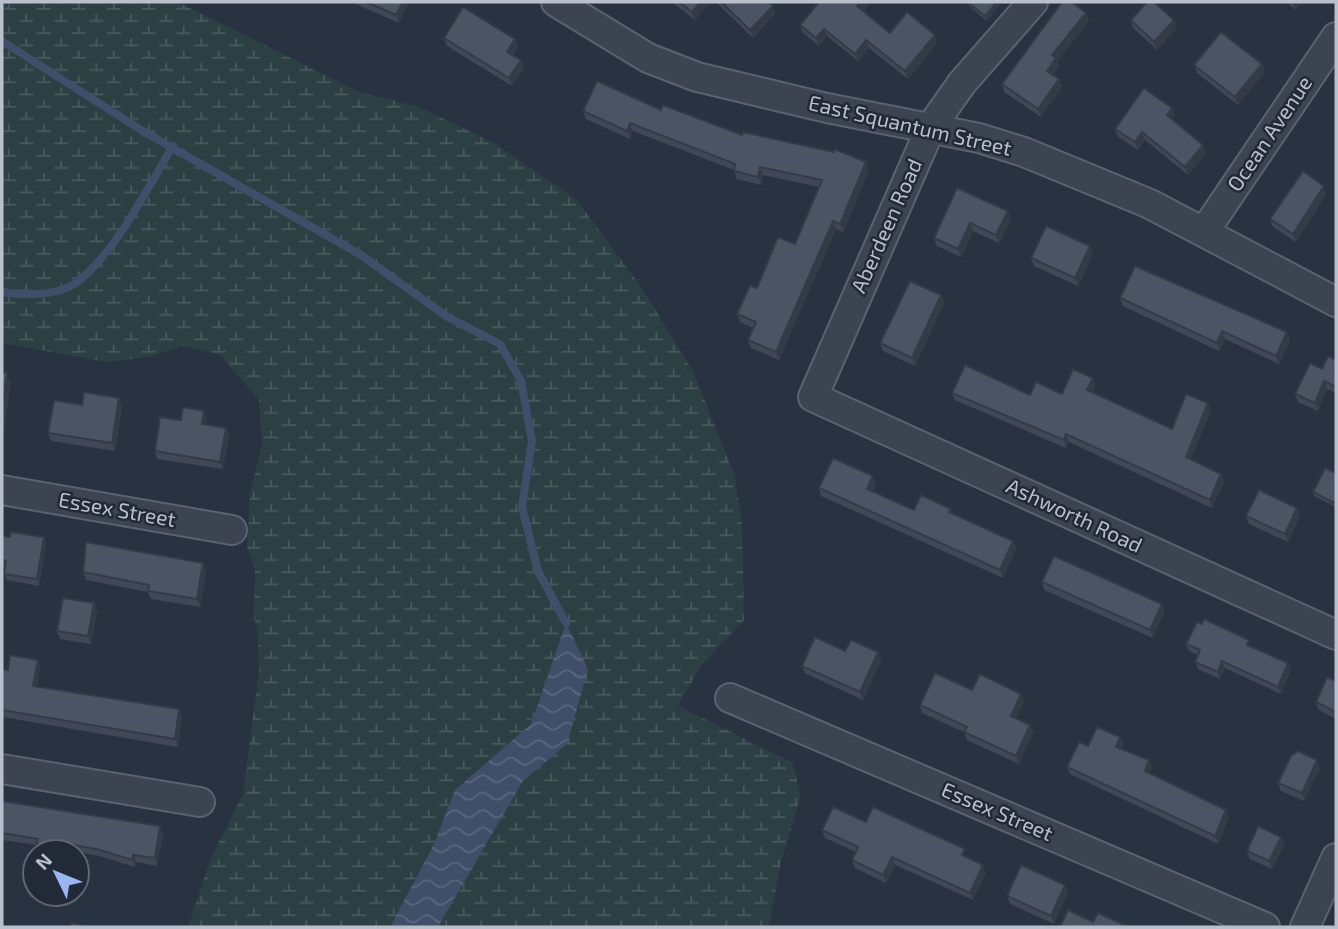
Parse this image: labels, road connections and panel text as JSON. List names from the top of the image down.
{
  "streets": {
    "street": [
      "East Squantum Street",
      "Ocean Avenue",
      "Aberdeen Road",
      "Essex Street",
      "Ashworth Road"
    ]
  },
  "crossings": [
    ["East Squantum Street", "Ocean Avenue"],
    ["East Squantum Street", "Aberdeen Road"],
    ["Aberdeen Road", "Ashworth Road"]
  ],
  "north": "top left"
}
